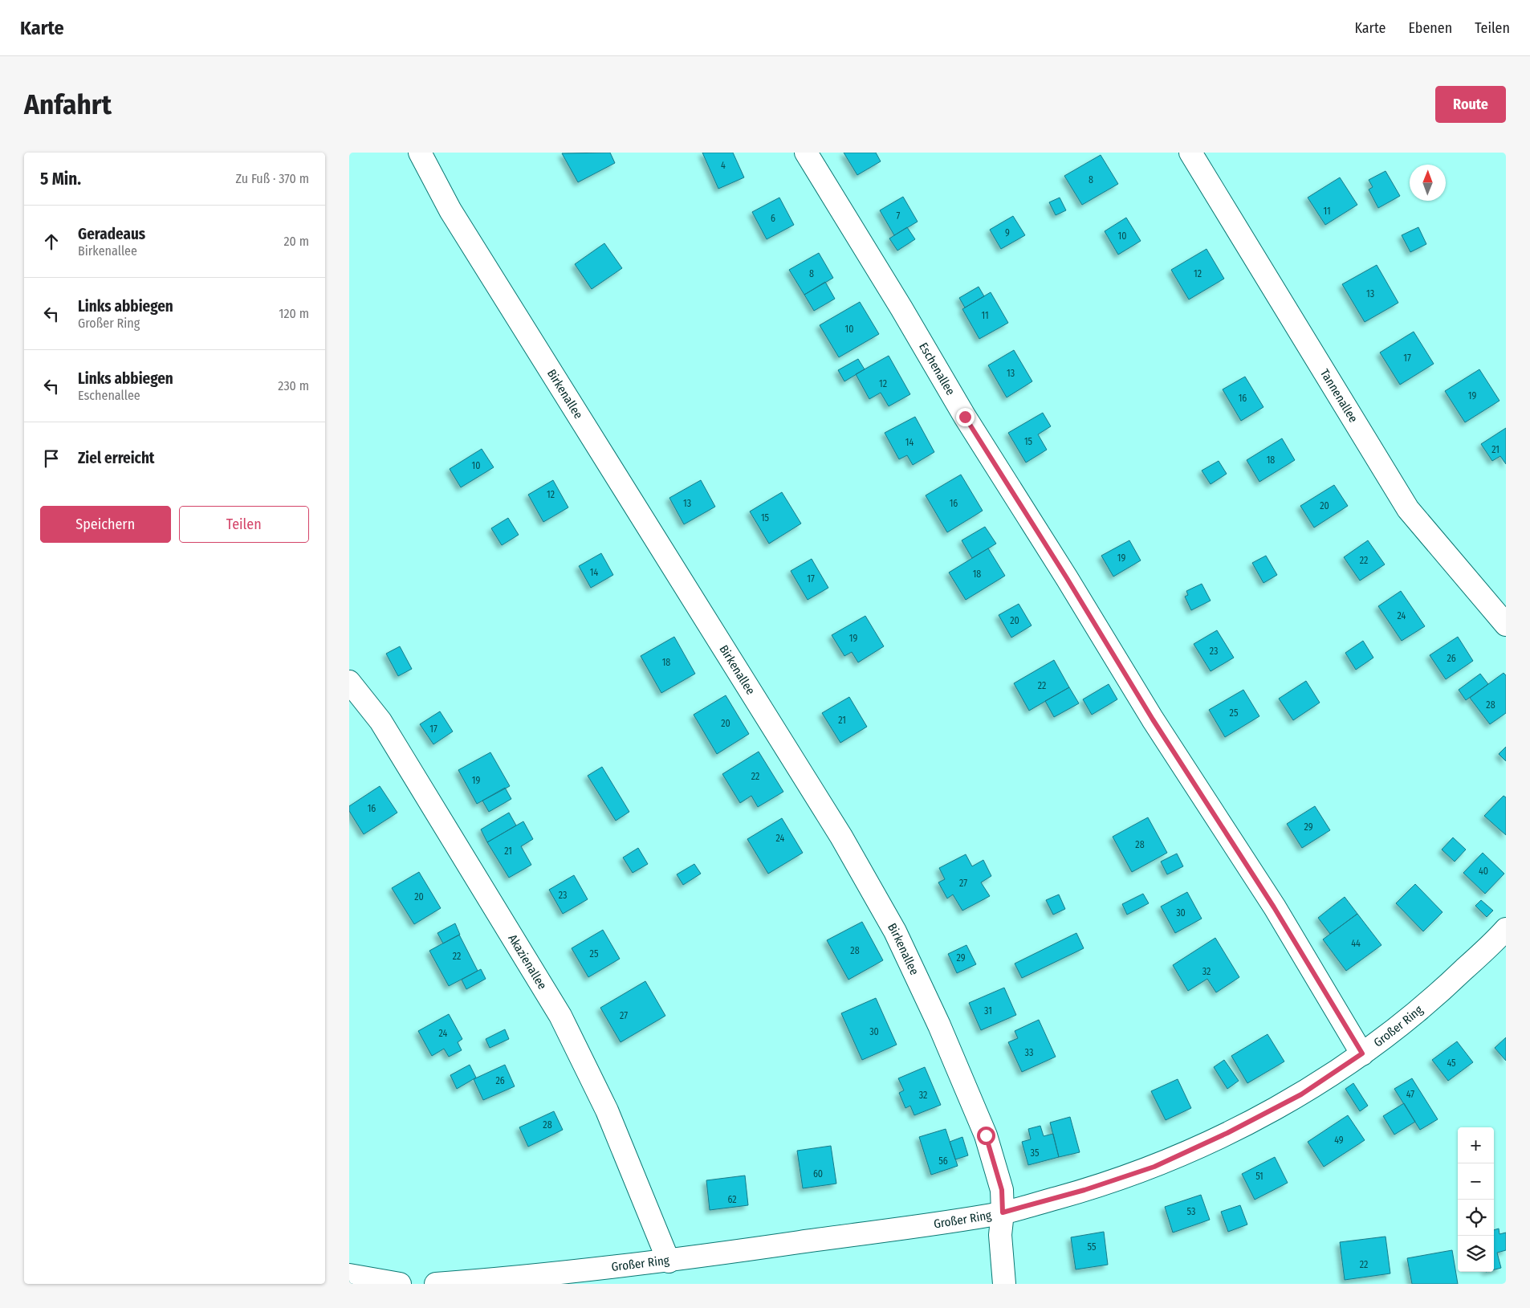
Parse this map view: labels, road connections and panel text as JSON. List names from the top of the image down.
{
  "streets": {
    "street": [
      "Eschenallee",
      "Birkenallee",
      "Tannenallee",
      "Akazienallee",
      "Großer Ring"
    ]
  },
  "crossings": [
    ["Eschenallee", "Großer Ring"],
    ["Birkenallee", "Großer Ring"],
    ["Akazienallee", "Großer Ring"]
  ],
  "house_numbers": [
    "4",
    "8",
    "11",
    "7",
    "6",
    "9",
    "10",
    "8",
    "12",
    "13",
    "11",
    "10",
    "17",
    "13",
    "12",
    "19",
    "16",
    "15",
    "14",
    "21",
    "18",
    "10",
    "12",
    "13",
    "16",
    "20",
    "15",
    "19",
    "22",
    "14",
    "18",
    "17",
    "24",
    "20",
    "19",
    "23",
    "26",
    "18",
    "22",
    "28",
    "25",
    "21",
    "20",
    "17",
    "22",
    "19",
    "16",
    "29",
    "24",
    "28",
    "21",
    "40",
    "27",
    "23",
    "20",
    "30",
    "44",
    "28",
    "25",
    "22",
    "29",
    "32",
    "31",
    "27",
    "30",
    "24",
    "33",
    "45",
    "26",
    "47",
    "32",
    "28",
    "49",
    "35",
    "56",
    "60",
    "51",
    "62",
    "53",
    "55",
    "22"
  ],
  "north": "top",
  "page": {
    "header": "Karte",
    "nav": ["Karte", "Ebenen", "Teilen"],
    "buttons": [
      "Route",
      ["Speichern", "Teilen"]
    ],
    "title": "Anfahrt",
    "heading": ["5 Min.", "Zu Fuß · 370 m"],
    "list": [
      ["Geradeaus", "Birkenallee", "20 m"],
      ["Links abbiegen", "Großer Ring", "120 m"],
      ["Links abbiegen", "Eschenallee", "230 m"],
      "Ziel erreicht"
    ],
    "map_buttons": ["+", "−"]
  }
}
